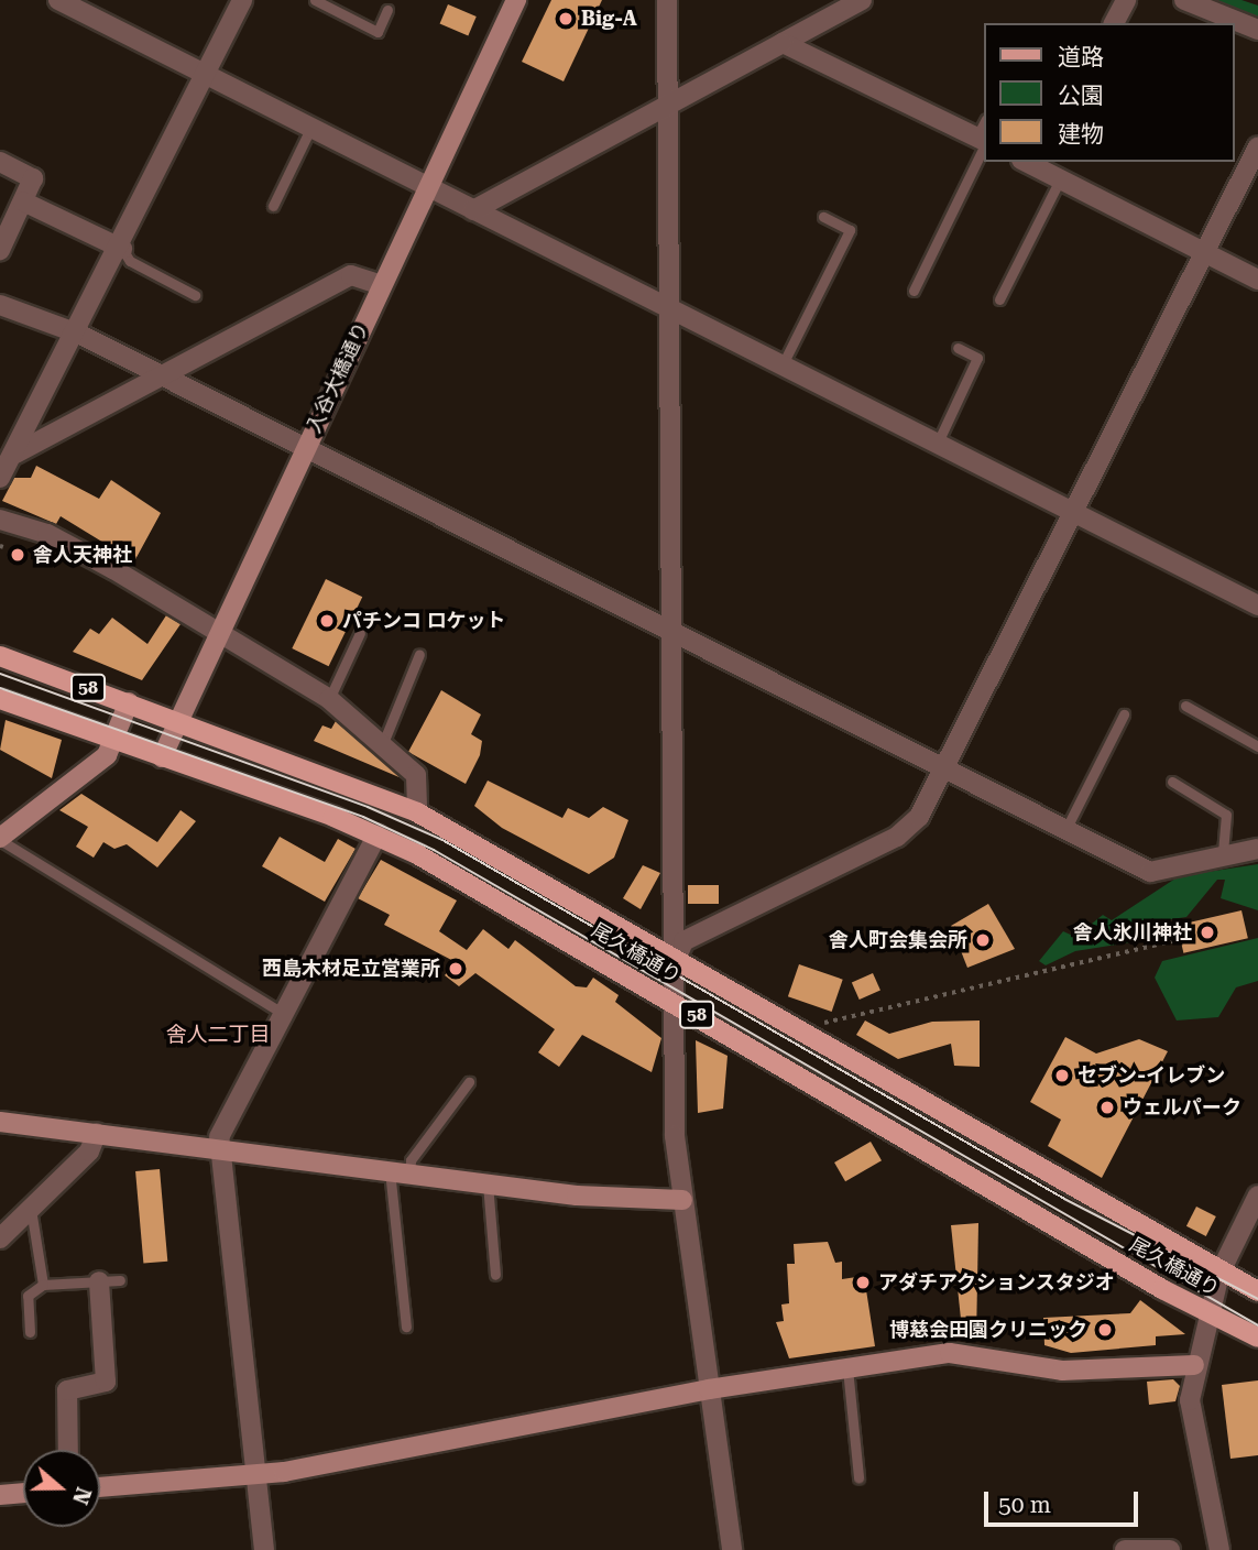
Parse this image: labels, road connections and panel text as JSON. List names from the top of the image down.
{
  "streets": {
    "main road": ["58", "尾久橋通り"],
    "street": ["入谷大橋通り"]
  },
  "crossings": [
    ["入谷大橋通り", "尾久橋通り"]
  ],
  "districts": ["舎人二丁目"],
  "places": [
    "Big-A",
    "舎人天神社",
    "パチンコ ロケット",
    "舎人氷川神社",
    "舎人町会集会所",
    "西島木材足立営業所",
    "セブン-イレブン",
    "ウェルパーク",
    "アダチアクションスタジオ",
    "博慈会田園クリニック"
  ],
  "legend": ["道路", "公園", "建物"],
  "scale_bar": "50 m",
  "north": "right"
}
